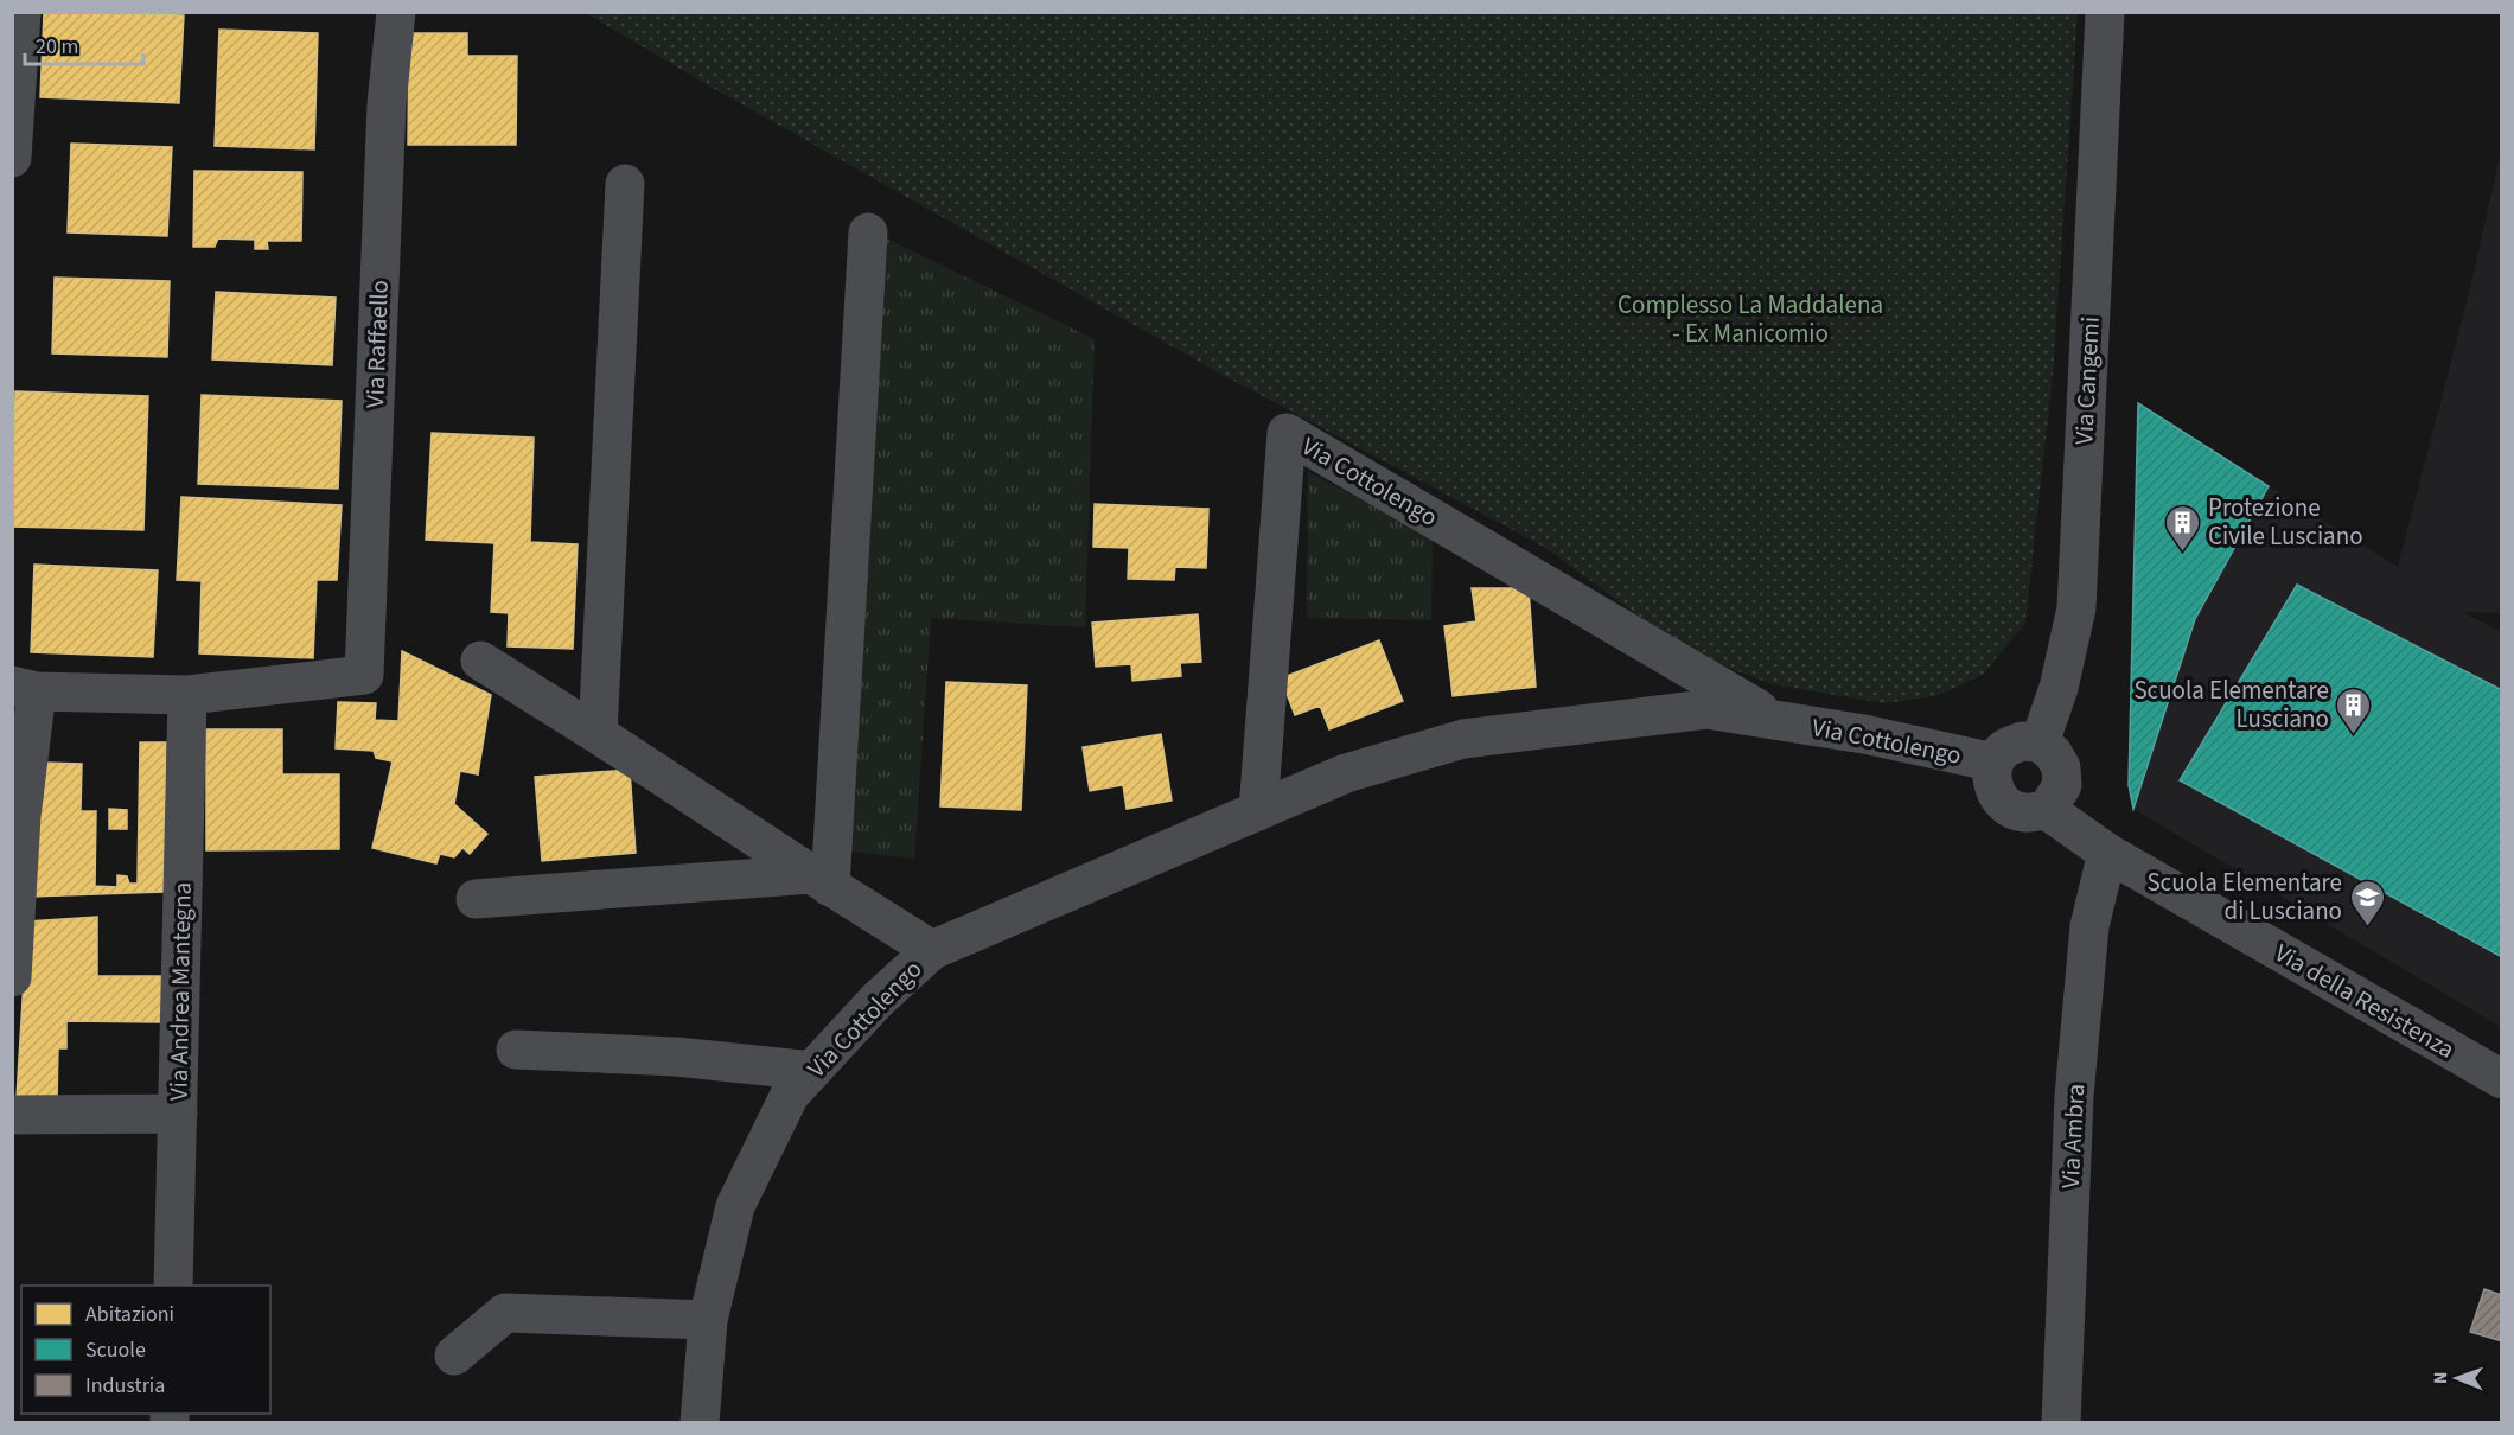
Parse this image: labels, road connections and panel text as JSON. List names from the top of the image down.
{
  "streets": {
    "street": [
      "Via Raffaello",
      "Via Cangemi",
      "Via Cottolengo",
      "Via Andrea Mantegna",
      "Via della Resistenza",
      "Via Ambra"
    ]
  },
  "crossings": [
    ["Via Raffaello", "Via Andrea Mantegna"],
    ["Via Cangemi", "Via Cottolengo"],
    ["Via Cangemi", "Via della Resistenza"],
    ["Via Cottolengo", "Via della Resistenza"],
    ["Via della Resistenza", "Via Ambra"]
  ],
  "parks": ["Complesso La Maddalena - Ex Manicomio"],
  "places": {
    "building": ["Protezione Civile Lusciano", "Scuola Elementare Lusciano"],
    "school or university": ["Scuola Elementare di Lusciano"]
  },
  "legend": ["Abitazioni", "Scuole", "Industria"],
  "scale_bar": "20 m",
  "north": "left"
}
